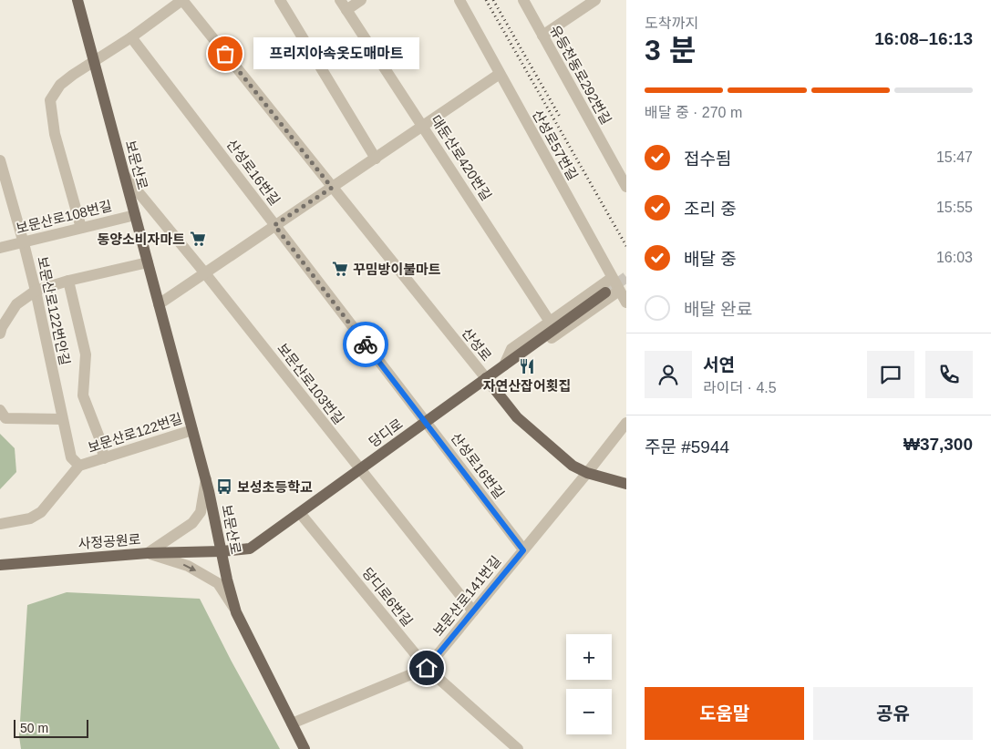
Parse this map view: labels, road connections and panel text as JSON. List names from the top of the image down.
{
  "streets": {
    "main road": [
      "보문산로",
      "산성로",
      "당디로",
      "사정공원로"
    ],
    "street": [
      "유등천동로292번길",
      "산성로57번길",
      "대둔산로420번길",
      "산성로16번길",
      "보문산로108번길",
      "보문산로122번안길",
      "보문산로103번길",
      "보문산로122번길",
      "보문산로141번길",
      "당디로6번길"
    ]
  },
  "crossings": [
    ["보문산로", "보문산로108번길"],
    ["보문산로", "보문산로103번길"],
    ["보문산로", "보문산로122번길"],
    ["보문산로", "당디로"],
    ["보문산로", "사정공원로"],
    ["보문산로", "보문산로141번길"],
    ["산성로16번길", "당디로"],
    ["산성로16번길", "보문산로141번길"],
    ["보문산로108번길", "보문산로122번안길"],
    ["보문산로122번안길", "보문산로122번길"],
    ["산성로", "당디로"],
    ["산성로", "보문산로141번길"],
    ["보문산로103번길", "당디로"],
    ["보문산로103번길", "보문산로141번길"],
    ["당디로", "사정공원로"],
    ["당디로", "당디로6번길"],
    ["보문산로141번길", "당디로6번길"]
  ],
  "places": {
    "other": ["프리지아속옷도매마트"],
    "supermarket": ["동양소비자마트", "꾸밈방이불마트"],
    "restaurant": ["자연산잡어횟집"],
    "bus stop": ["보성초등학교"]
  },
  "scale_bar": "50 m",
  "page": {
    "heading": ["3 분", "도착까지", "16:08–16:13"],
    "panel": [
      "서연",
      "라이더 · 4.5",
      "주문 #5944",
      "₩37,300"
    ],
    "bubble": "프리지아속옷도매마트",
    "bar": "배달 중 · 270 m",
    "list": [
      ["접수됨", "15:47"],
      ["조리 중", "15:55"],
      ["배달 중", "16:03"],
      "배달 완료"
    ],
    "map_buttons": ["+", "−"],
    "buttons": ["도움말", "공유"],
    "scale": "50 m"
  }
}
